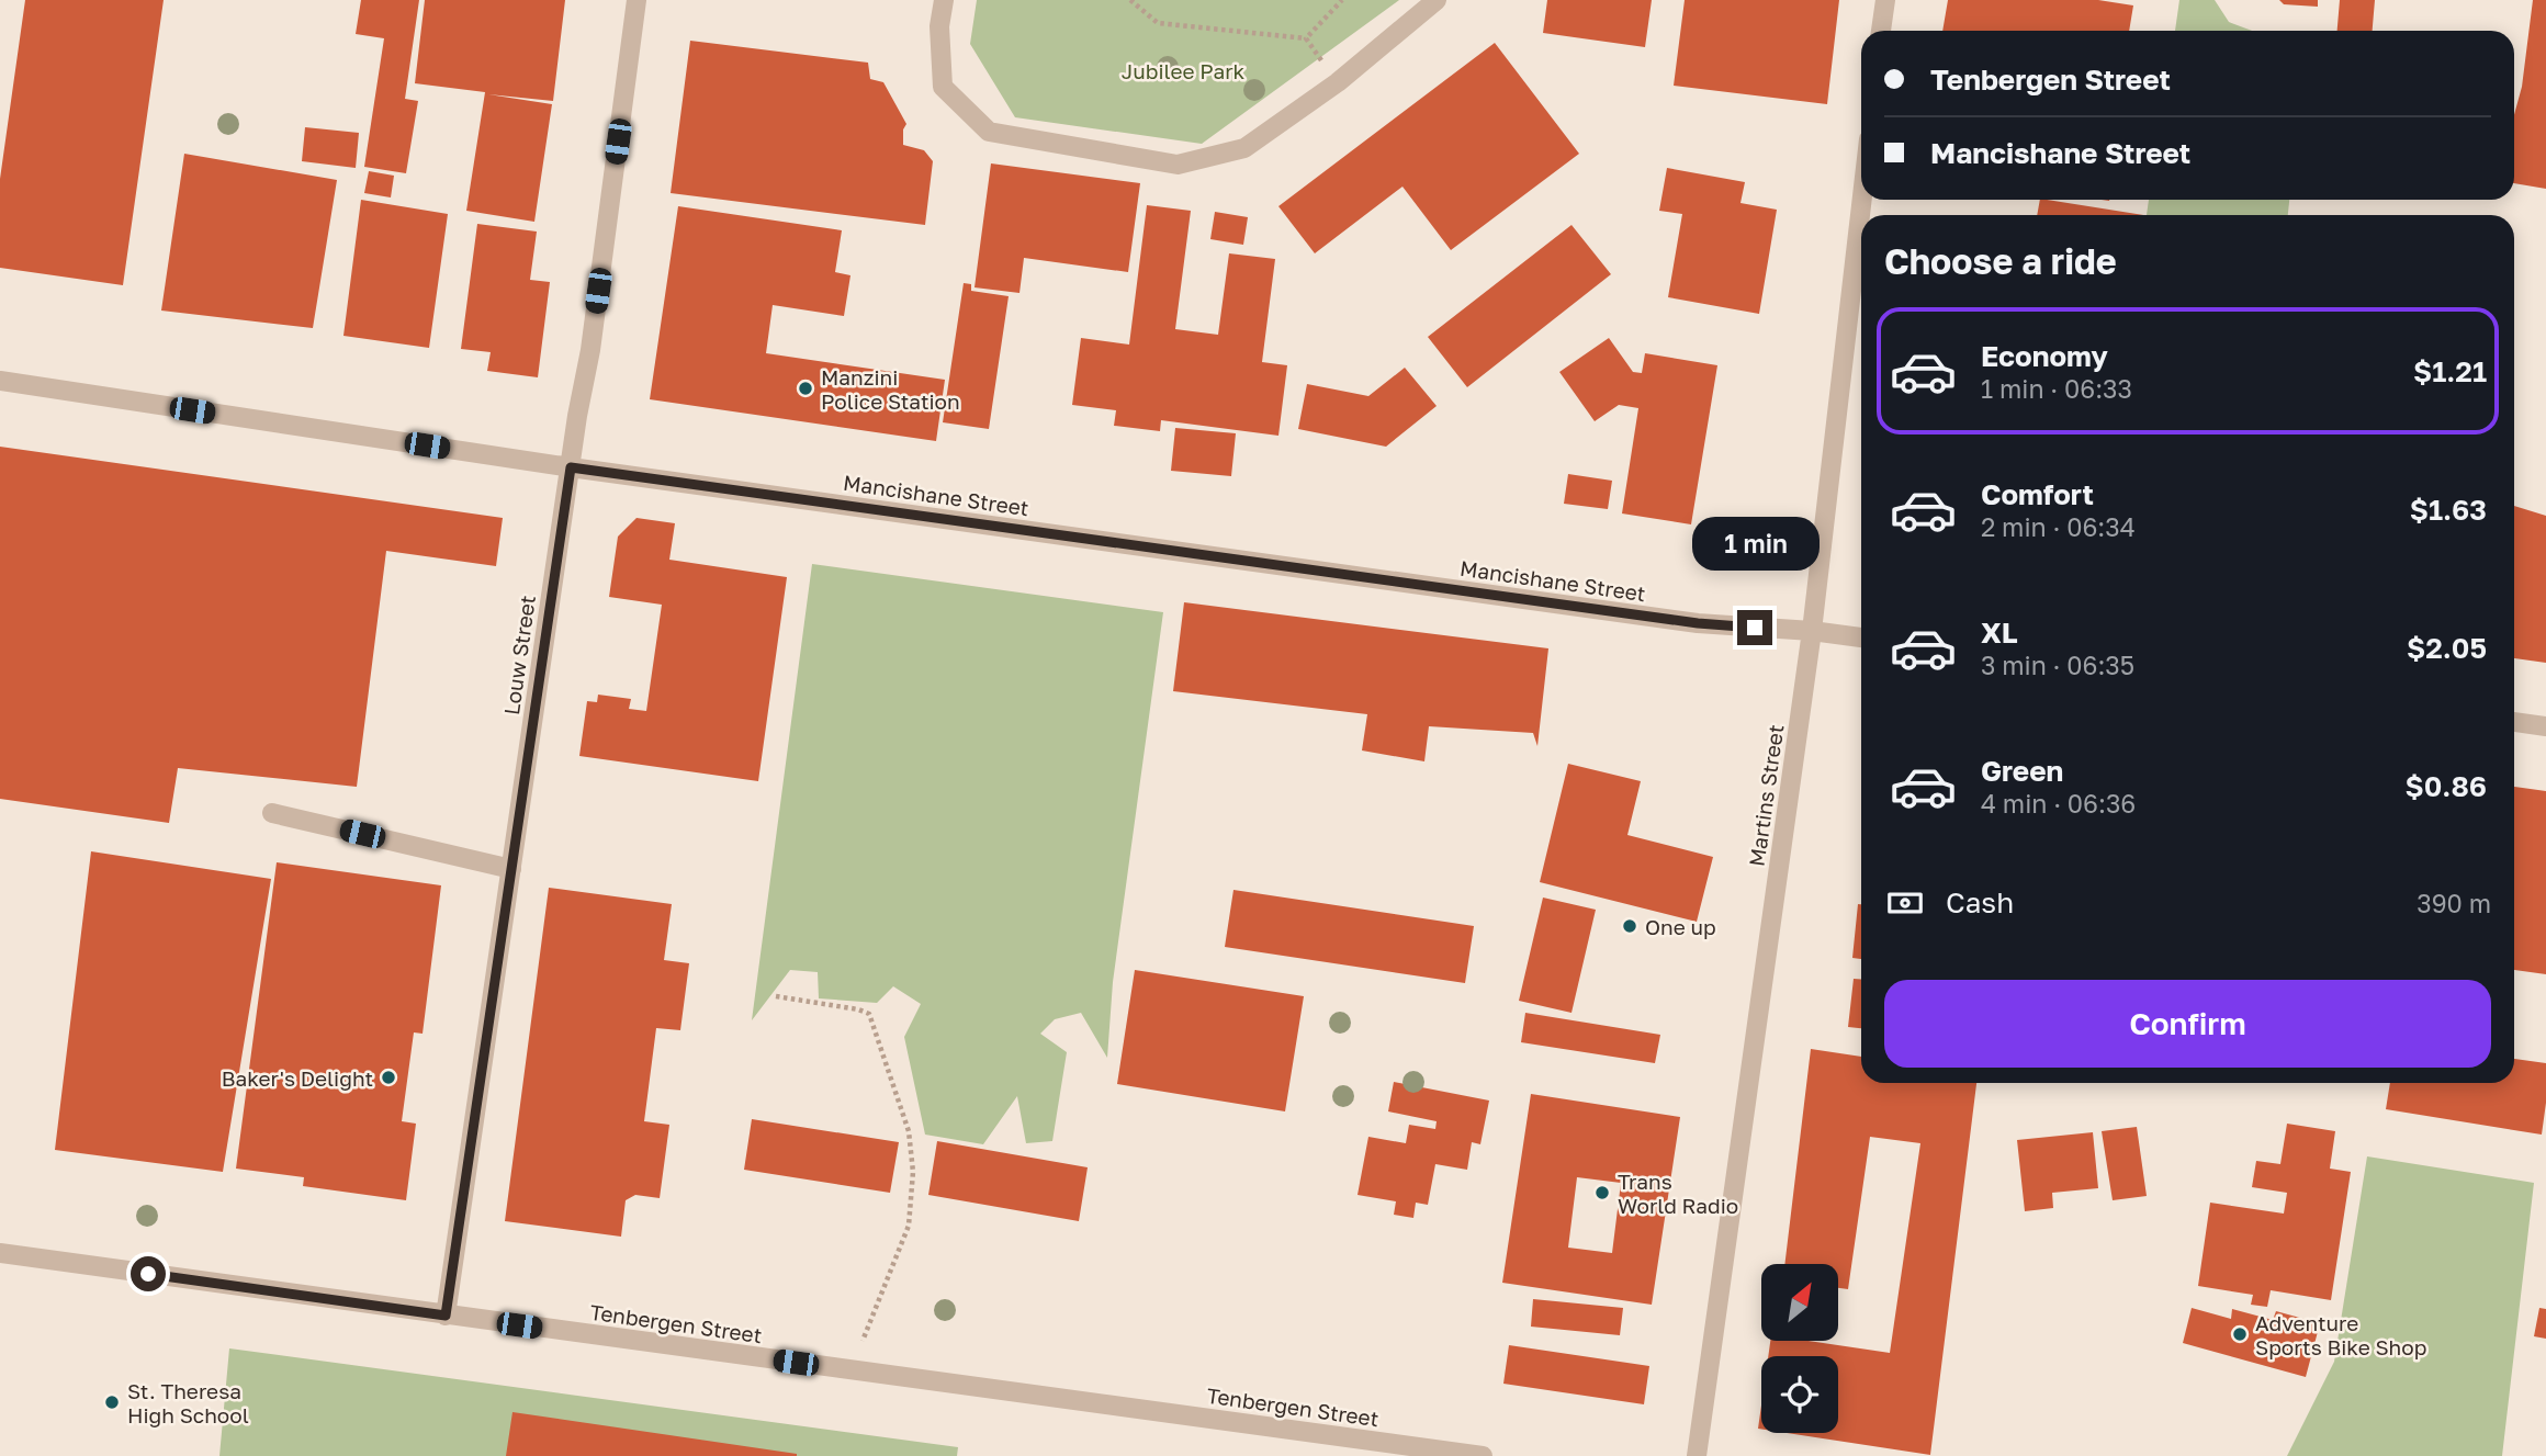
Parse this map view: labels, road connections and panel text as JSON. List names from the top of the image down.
{
  "streets": {
    "street": [
      "Mancishane Street",
      "Louw Street",
      "Martins Street",
      "Tenbergen Street"
    ]
  },
  "crossings": [
    ["Mancishane Street", "Louw Street"],
    ["Mancishane Street", "Martins Street"],
    ["Louw Street", "Tenbergen Street"]
  ],
  "parks": ["Jubilee Park"],
  "places": [
    "Manzini Police Station",
    "One up",
    "Baker's Delight",
    "Trans World Radio",
    "Adventure Sports Bike Shop",
    "St. Theresa High School"
  ],
  "north": "top right",
  "page": {
    "banner": ["Tenbergen Street", "Mancishane Street"],
    "heading": "Choose a ride",
    "list": [
      {
        "name": "Economy",
        "note": "1 min · 06:33",
        "value": "$1.21"
      },
      {
        "name": "Comfort",
        "note": "2 min · 06:34",
        "value": "$1.63"
      },
      {
        "name": "XL",
        "note": "3 min · 06:35",
        "value": "$2.05"
      },
      {
        "name": "Green",
        "note": "4 min · 06:36",
        "value": "$0.86"
      }
    ],
    "bubble": "1 min",
    "pay": ["Cash", "390 m"],
    "buttons": "Confirm"
  }
}
